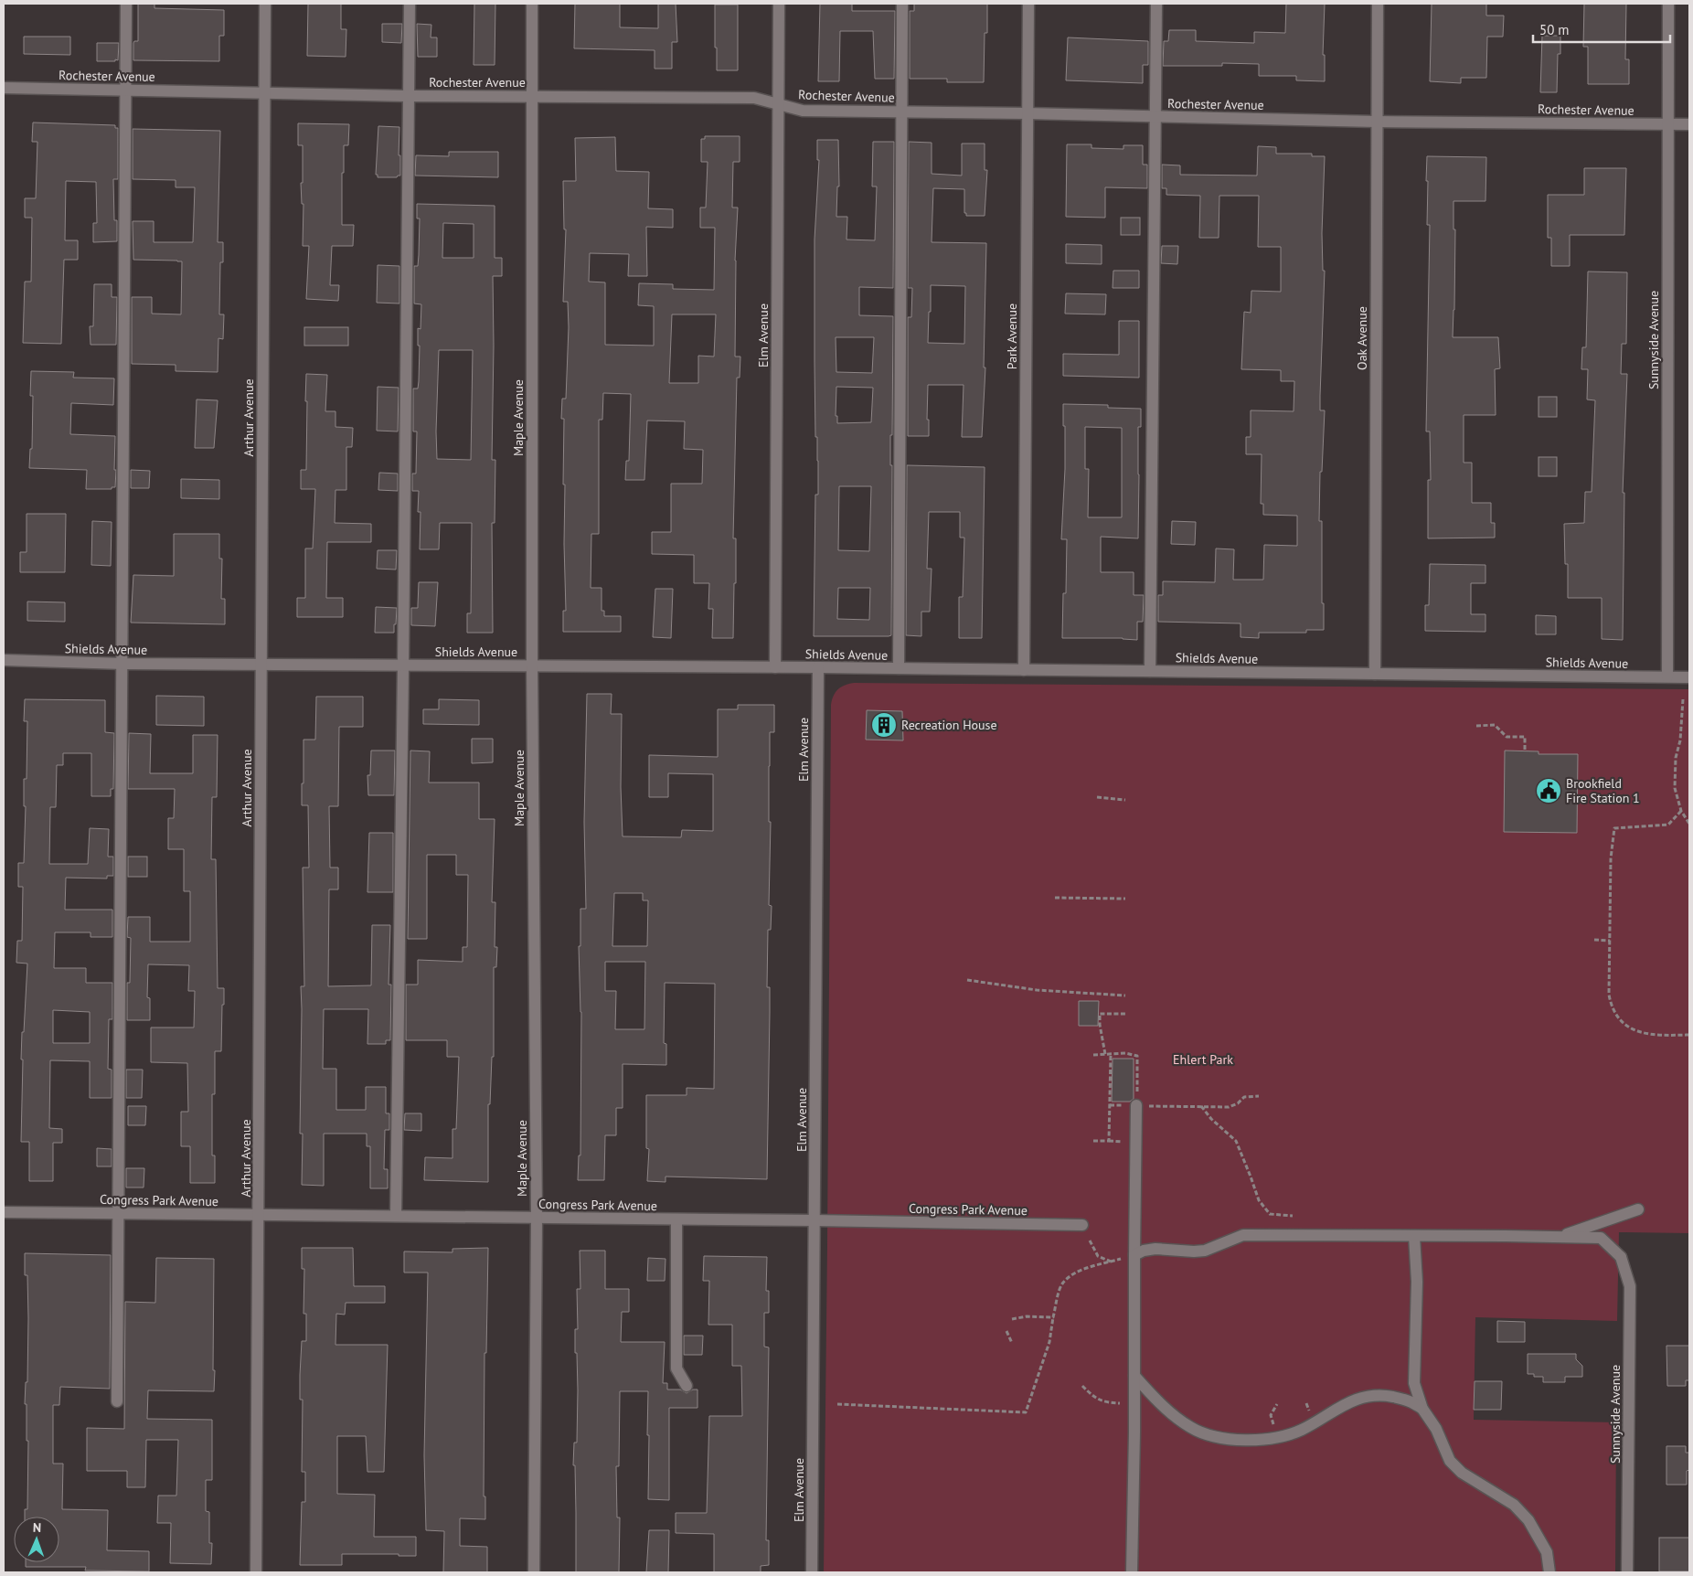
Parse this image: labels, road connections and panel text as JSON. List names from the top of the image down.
{
  "streets": {
    "street": [
      "Rochester Avenue",
      "Elm Avenue",
      "Park Avenue",
      "Oak Avenue",
      "Sunnyside Avenue",
      "Arthur Avenue",
      "Maple Avenue",
      "Shields Avenue",
      "Congress Park Avenue"
    ]
  },
  "crossings": [
    ["Rochester Avenue", "Elm Avenue"],
    ["Rochester Avenue", "Park Avenue"],
    ["Rochester Avenue", "Oak Avenue"],
    ["Rochester Avenue", "Sunnyside Avenue"],
    ["Rochester Avenue", "Arthur Avenue"],
    ["Rochester Avenue", "Maple Avenue"],
    ["Elm Avenue", "Shields Avenue"],
    ["Elm Avenue", "Congress Park Avenue"],
    ["Park Avenue", "Shields Avenue"],
    ["Oak Avenue", "Shields Avenue"],
    ["Sunnyside Avenue", "Shields Avenue"],
    ["Arthur Avenue", "Shields Avenue"],
    ["Arthur Avenue", "Congress Park Avenue"],
    ["Maple Avenue", "Shields Avenue"],
    ["Maple Avenue", "Congress Park Avenue"]
  ],
  "parks": ["Ehlert Park"],
  "places": {
    "building": ["Recreation House"],
    "public building": ["Brookfield Fire Station 1"]
  },
  "scale_bar": "50 m",
  "north": "top"
}
